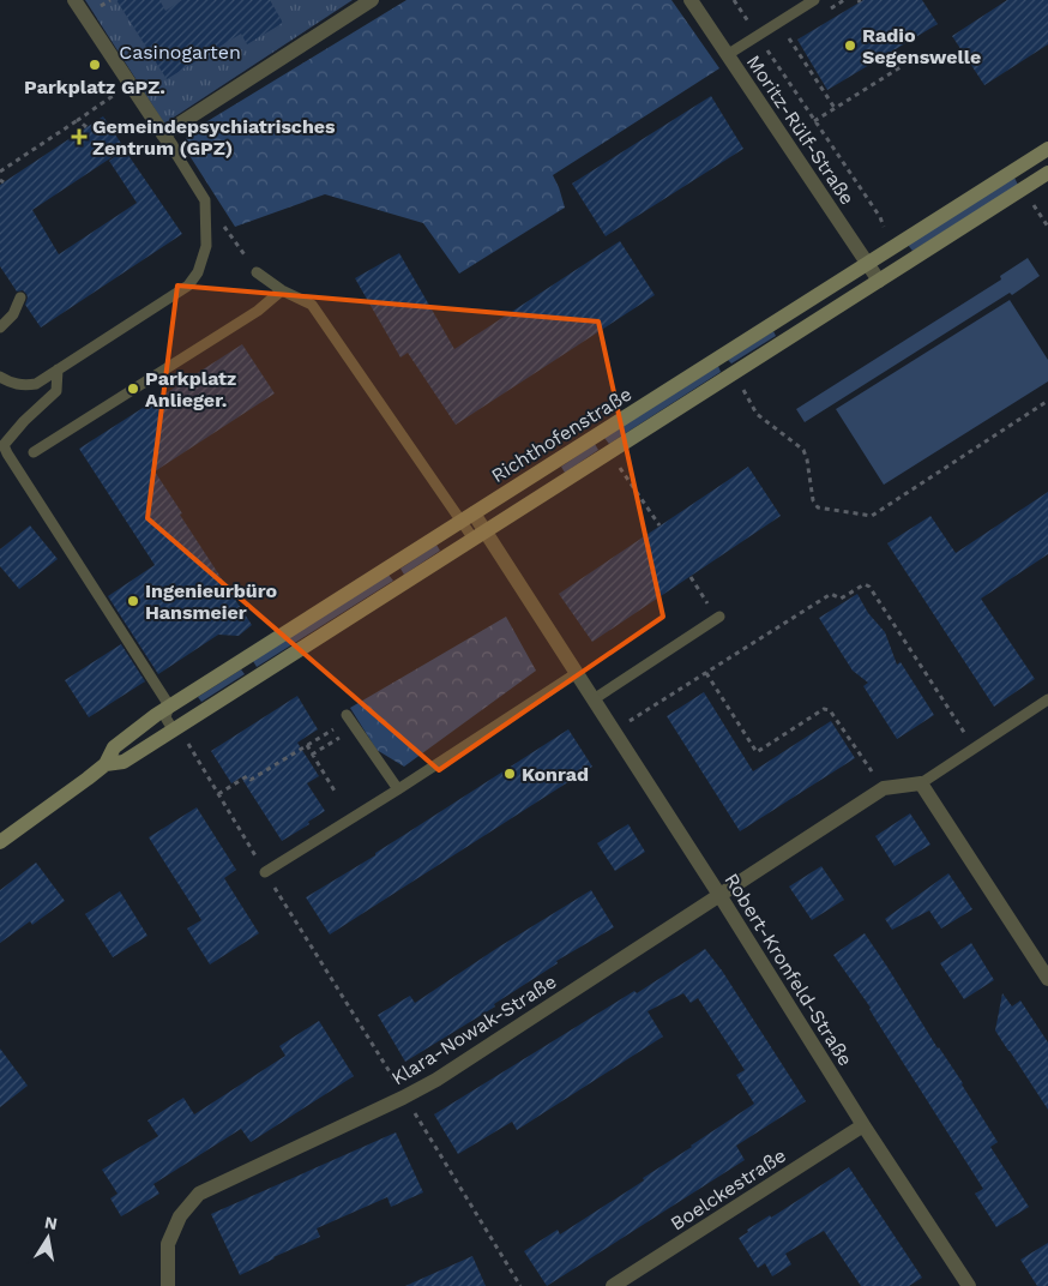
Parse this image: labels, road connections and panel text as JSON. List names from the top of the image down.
{
  "streets": {
    "street": [
      "Moritz-Rülf-Straße",
      "Richthofenstraße",
      "Robert-Kronfeld-Straße",
      "Klara-Nowak-Straße",
      "Boelckestraße"
    ]
  },
  "crossings": [
    ["Moritz-Rülf-Straße", "Richthofenstraße"],
    ["Richthofenstraße", "Robert-Kronfeld-Straße"],
    ["Robert-Kronfeld-Straße", "Klara-Nowak-Straße"],
    ["Robert-Kronfeld-Straße", "Boelckestraße"]
  ],
  "parks": ["Casinogarten"],
  "places": {
    "other": [
      "Radio Segenswelle",
      "Parkplatz GPZ.",
      "Parkplatz Anlieger.",
      "Ingenieurbüro Hansmeier",
      "Konrad"
    ],
    "health": ["Gemeindepsychiatrisches Zentrum (GPZ)"]
  },
  "north": "top"
}
